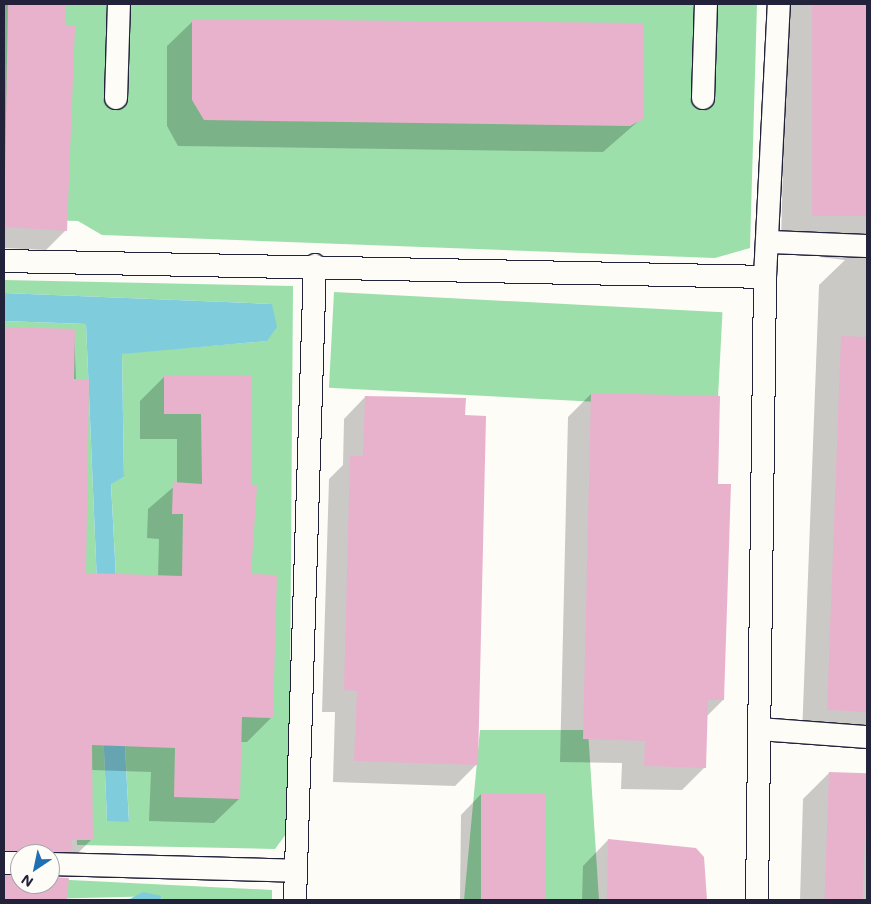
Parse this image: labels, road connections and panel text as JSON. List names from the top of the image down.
{
  "north": "bottom left"
}
